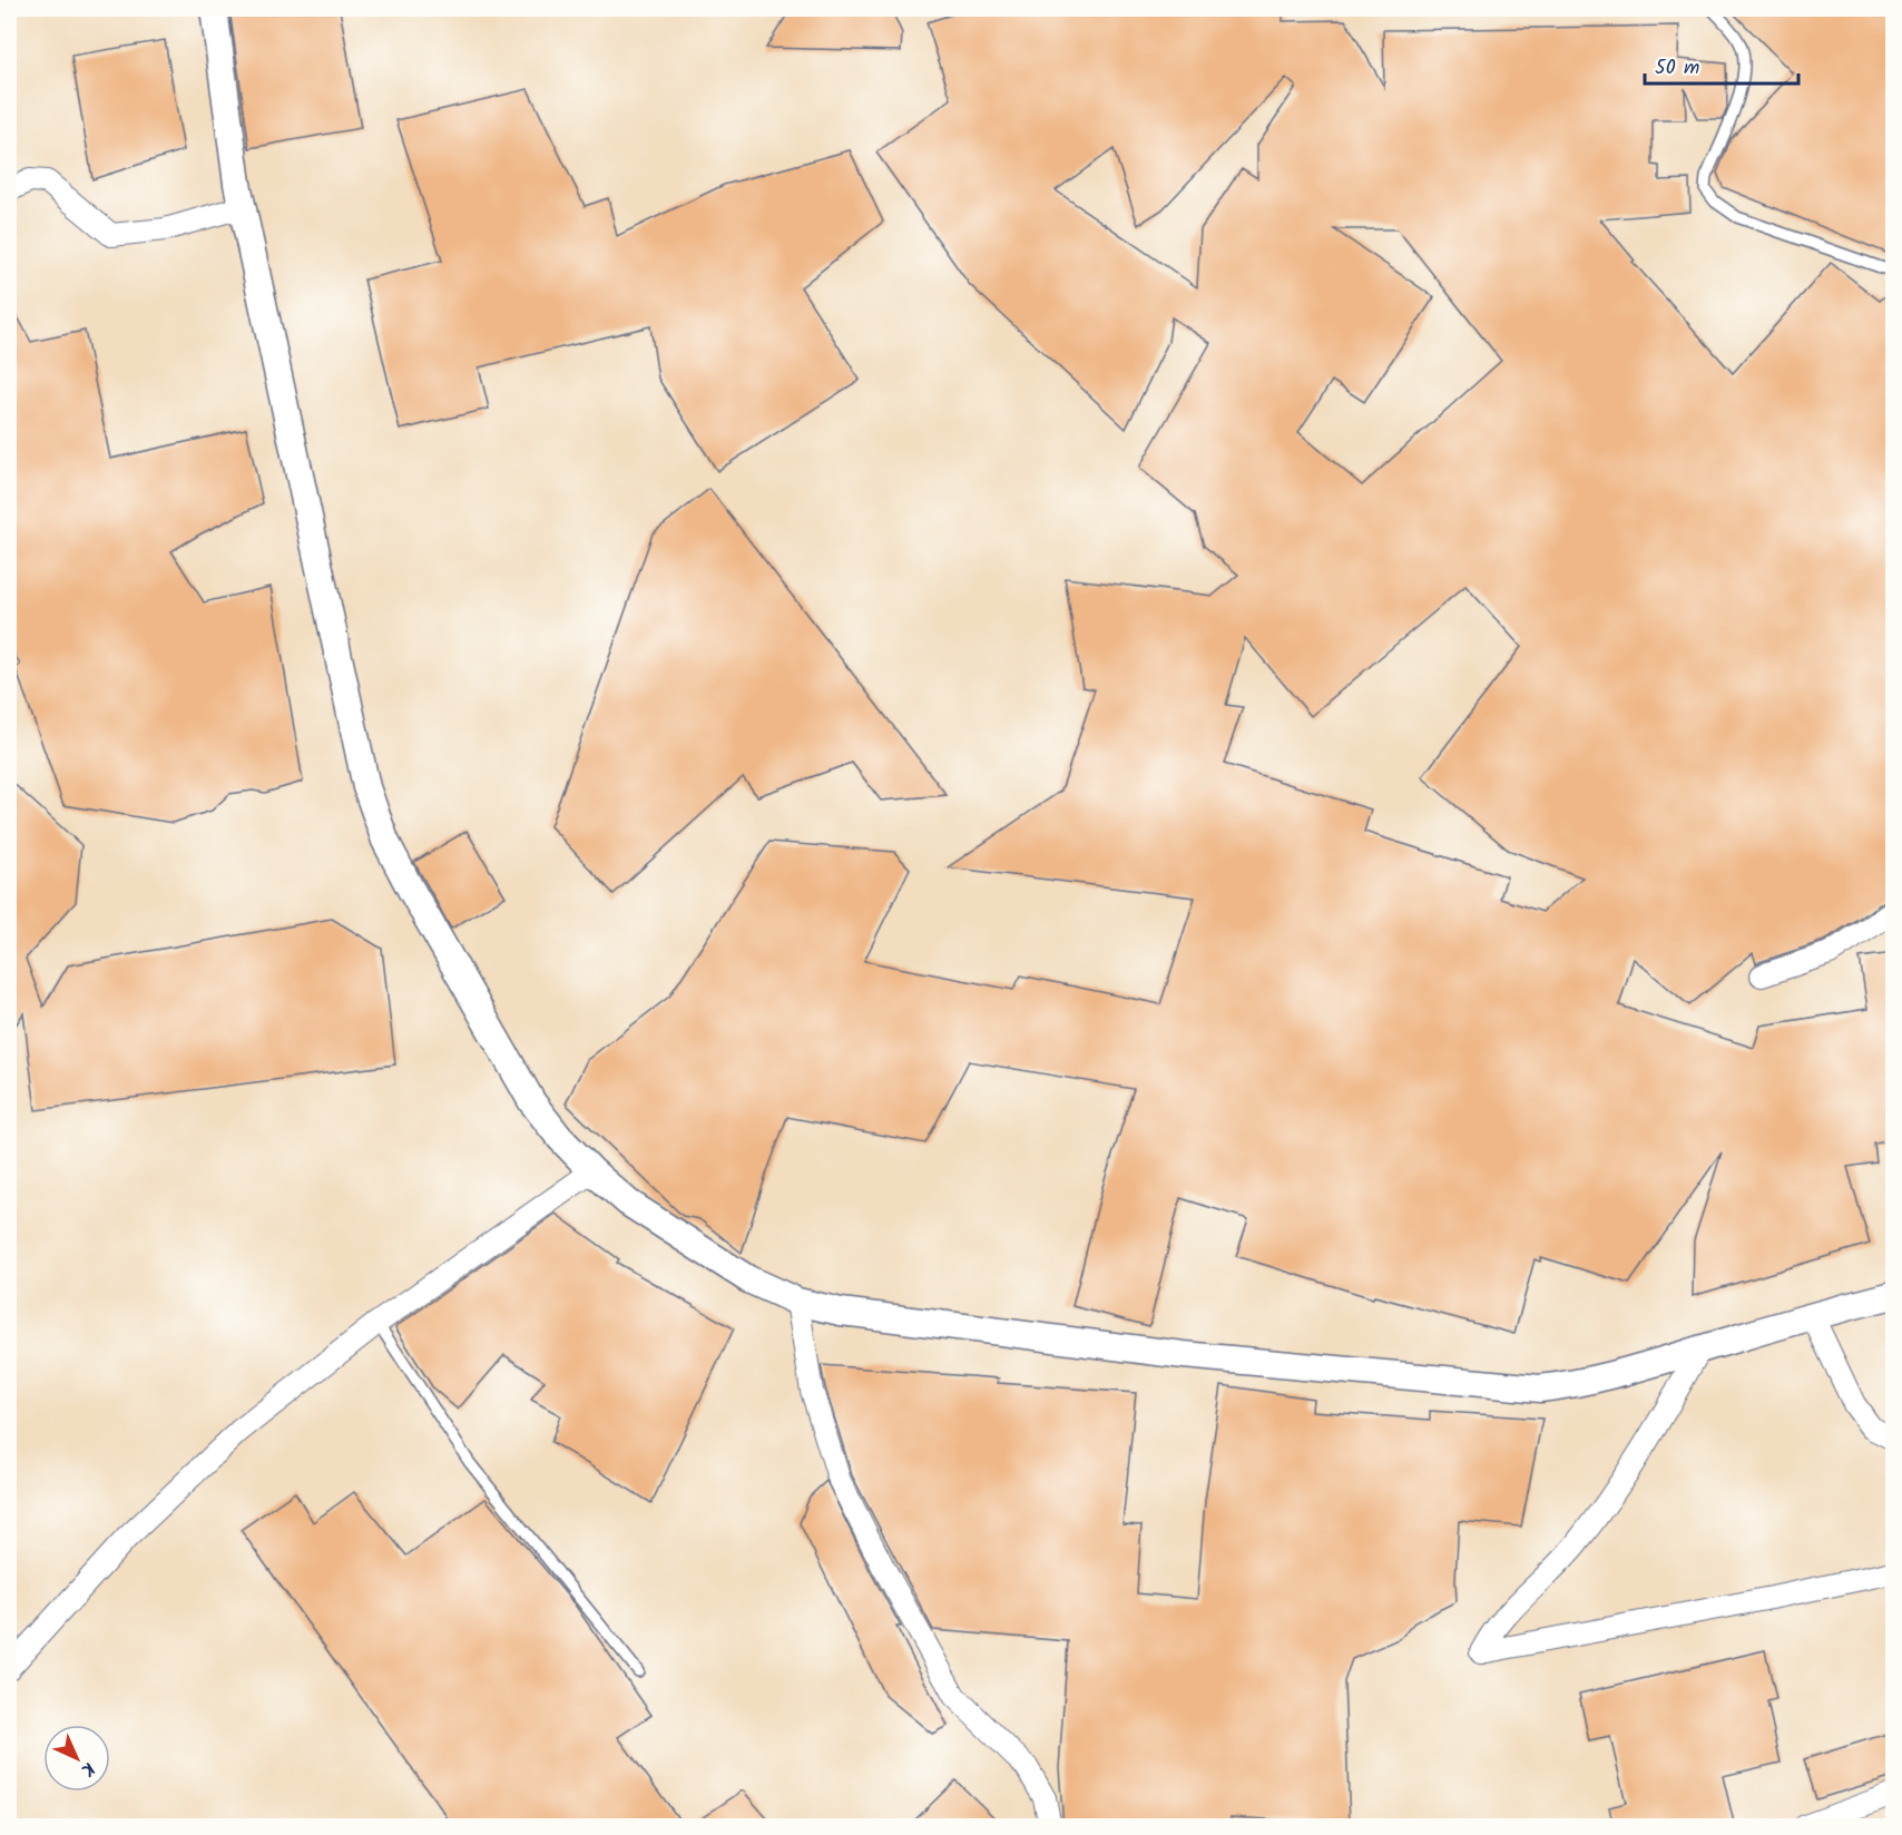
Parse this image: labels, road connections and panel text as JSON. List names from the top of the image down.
{
  "scale_bar": "50 m",
  "north": "bottom right"
}
